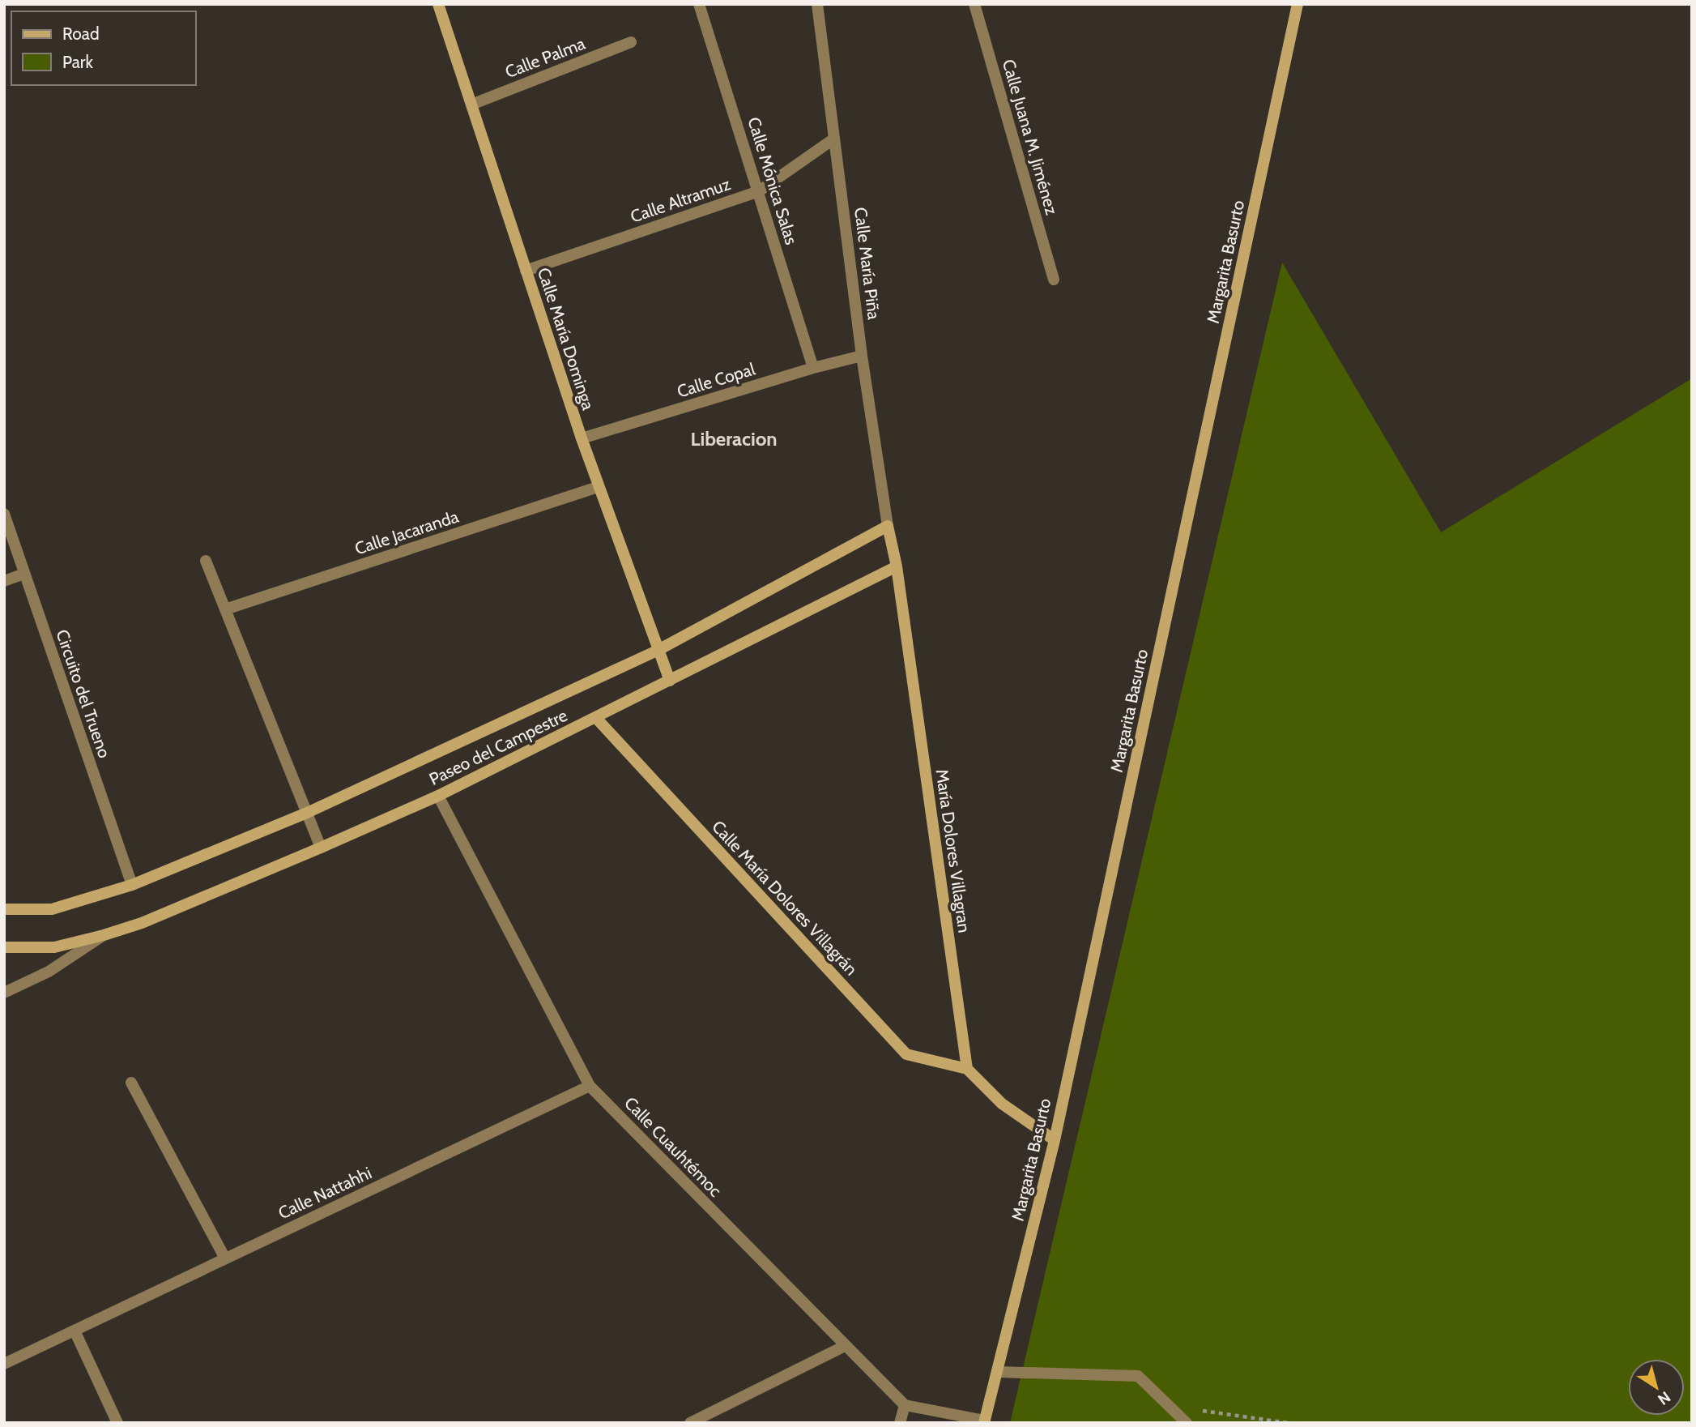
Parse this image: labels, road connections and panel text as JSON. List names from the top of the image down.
{
  "streets": {
    "street": [
      "Calle Palma",
      "Calle Juana M. Jiménez",
      "Calle Mónica Salas",
      "Calle Altramuz",
      "Margarita Basurto",
      "Calle María Piña",
      "Calle María Dominga",
      "Calle Copal",
      "Calle Jacaranda",
      "Circuito del Trueno",
      "Paseo del Campestre",
      "María Dolores Villagran",
      "Calle María Dolores Villagrán",
      "Calle Cuauhtémoc",
      "Calle Nattahhi"
    ]
  },
  "crossings": [
    ["Calle Palma", "Calle María Dominga"],
    ["Calle Mónica Salas", "Calle Altramuz"],
    ["Calle Mónica Salas", "Calle Copal"],
    ["Calle Altramuz", "Calle María Piña"],
    ["Calle Altramuz", "Calle María Dominga"],
    ["Calle María Piña", "Calle Copal"],
    ["Calle María Piña", "Paseo del Campestre"],
    ["Calle María Piña", "María Dolores Villagran"],
    ["Calle María Dominga", "Calle Copal"],
    ["Calle María Dominga", "Calle Jacaranda"],
    ["Calle María Dominga", "Paseo del Campestre"],
    ["Circuito del Trueno", "Paseo del Campestre"],
    ["Paseo del Campestre", "María Dolores Villagran"],
    ["Paseo del Campestre", "Calle María Dolores Villagrán"],
    ["Paseo del Campestre", "Calle Cuauhtémoc"],
    ["María Dolores Villagran", "Calle María Dolores Villagrán"],
    ["Calle Cuauhtémoc", "Calle Nattahhi"]
  ],
  "districts": ["Liberacion"],
  "legend": ["Road", "Park"],
  "north": "bottom right"
}
